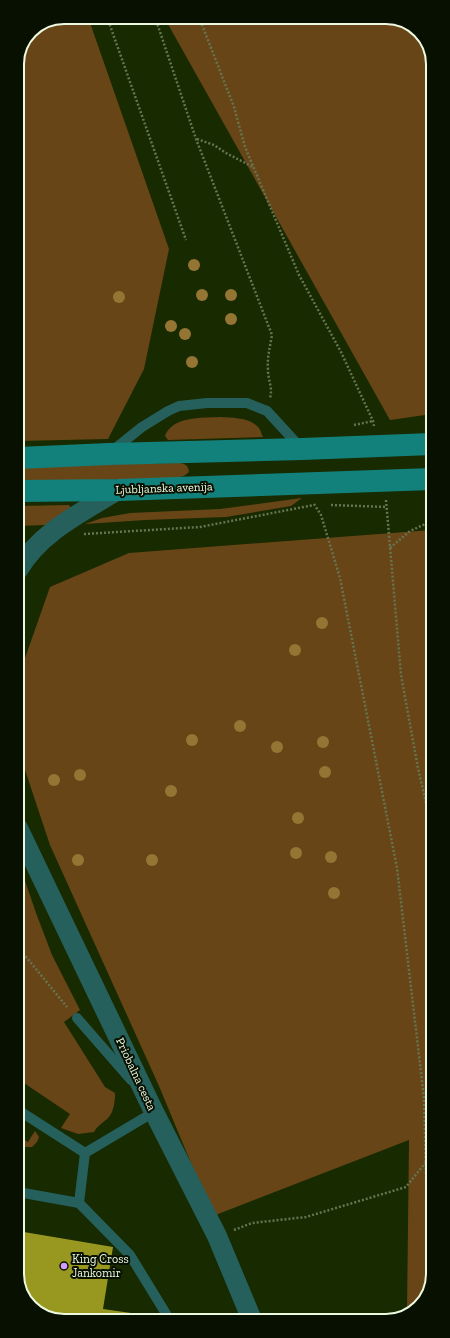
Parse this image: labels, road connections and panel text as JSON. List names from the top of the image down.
{
  "streets": {
    "main road": ["Ljubljanska avenija"],
    "street": ["Priobalna cesta"]
  },
  "places": ["King Cross Jankomir"]
}
